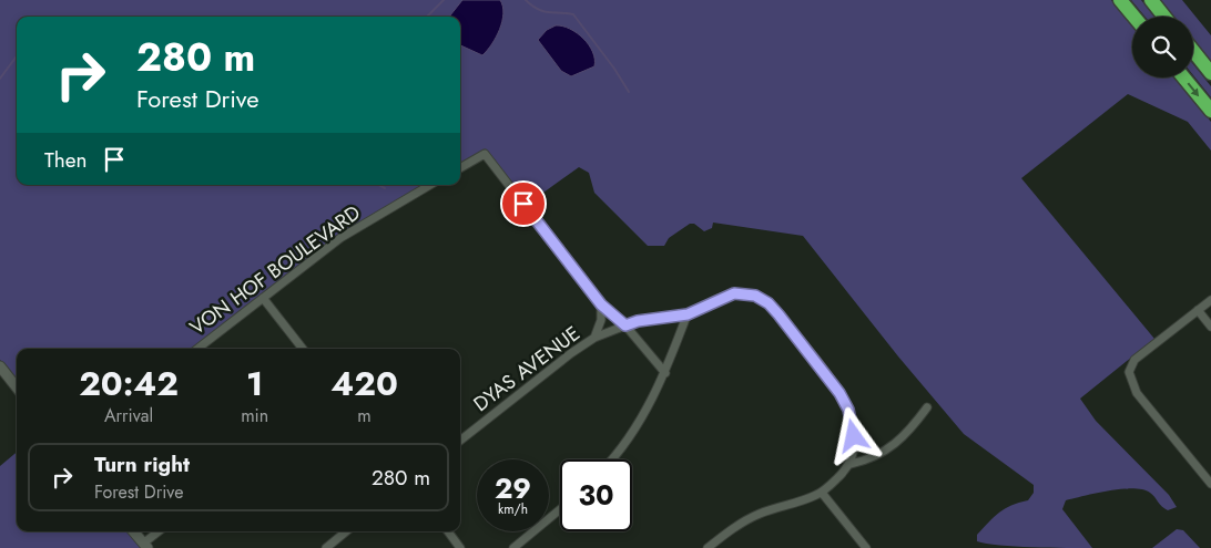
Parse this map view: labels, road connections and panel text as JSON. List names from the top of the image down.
{
  "streets": {
    "street": ["VON HOF BOULEVARD", "DYAS AVENUE"]
  },
  "page": {
    "turn": ["280 m", "Forest Drive"],
    "then": "Then",
    "eta": [
      "20:42",
      "Arrival",
      "1",
      "min",
      "420",
      "m"
    ],
    "list": [
      {
        "name": "Turn right",
        "note": "Forest Drive",
        "value": "280 m"
      }
    ],
    "speed": "29 km/h",
    "limit": "30"
  }
}
